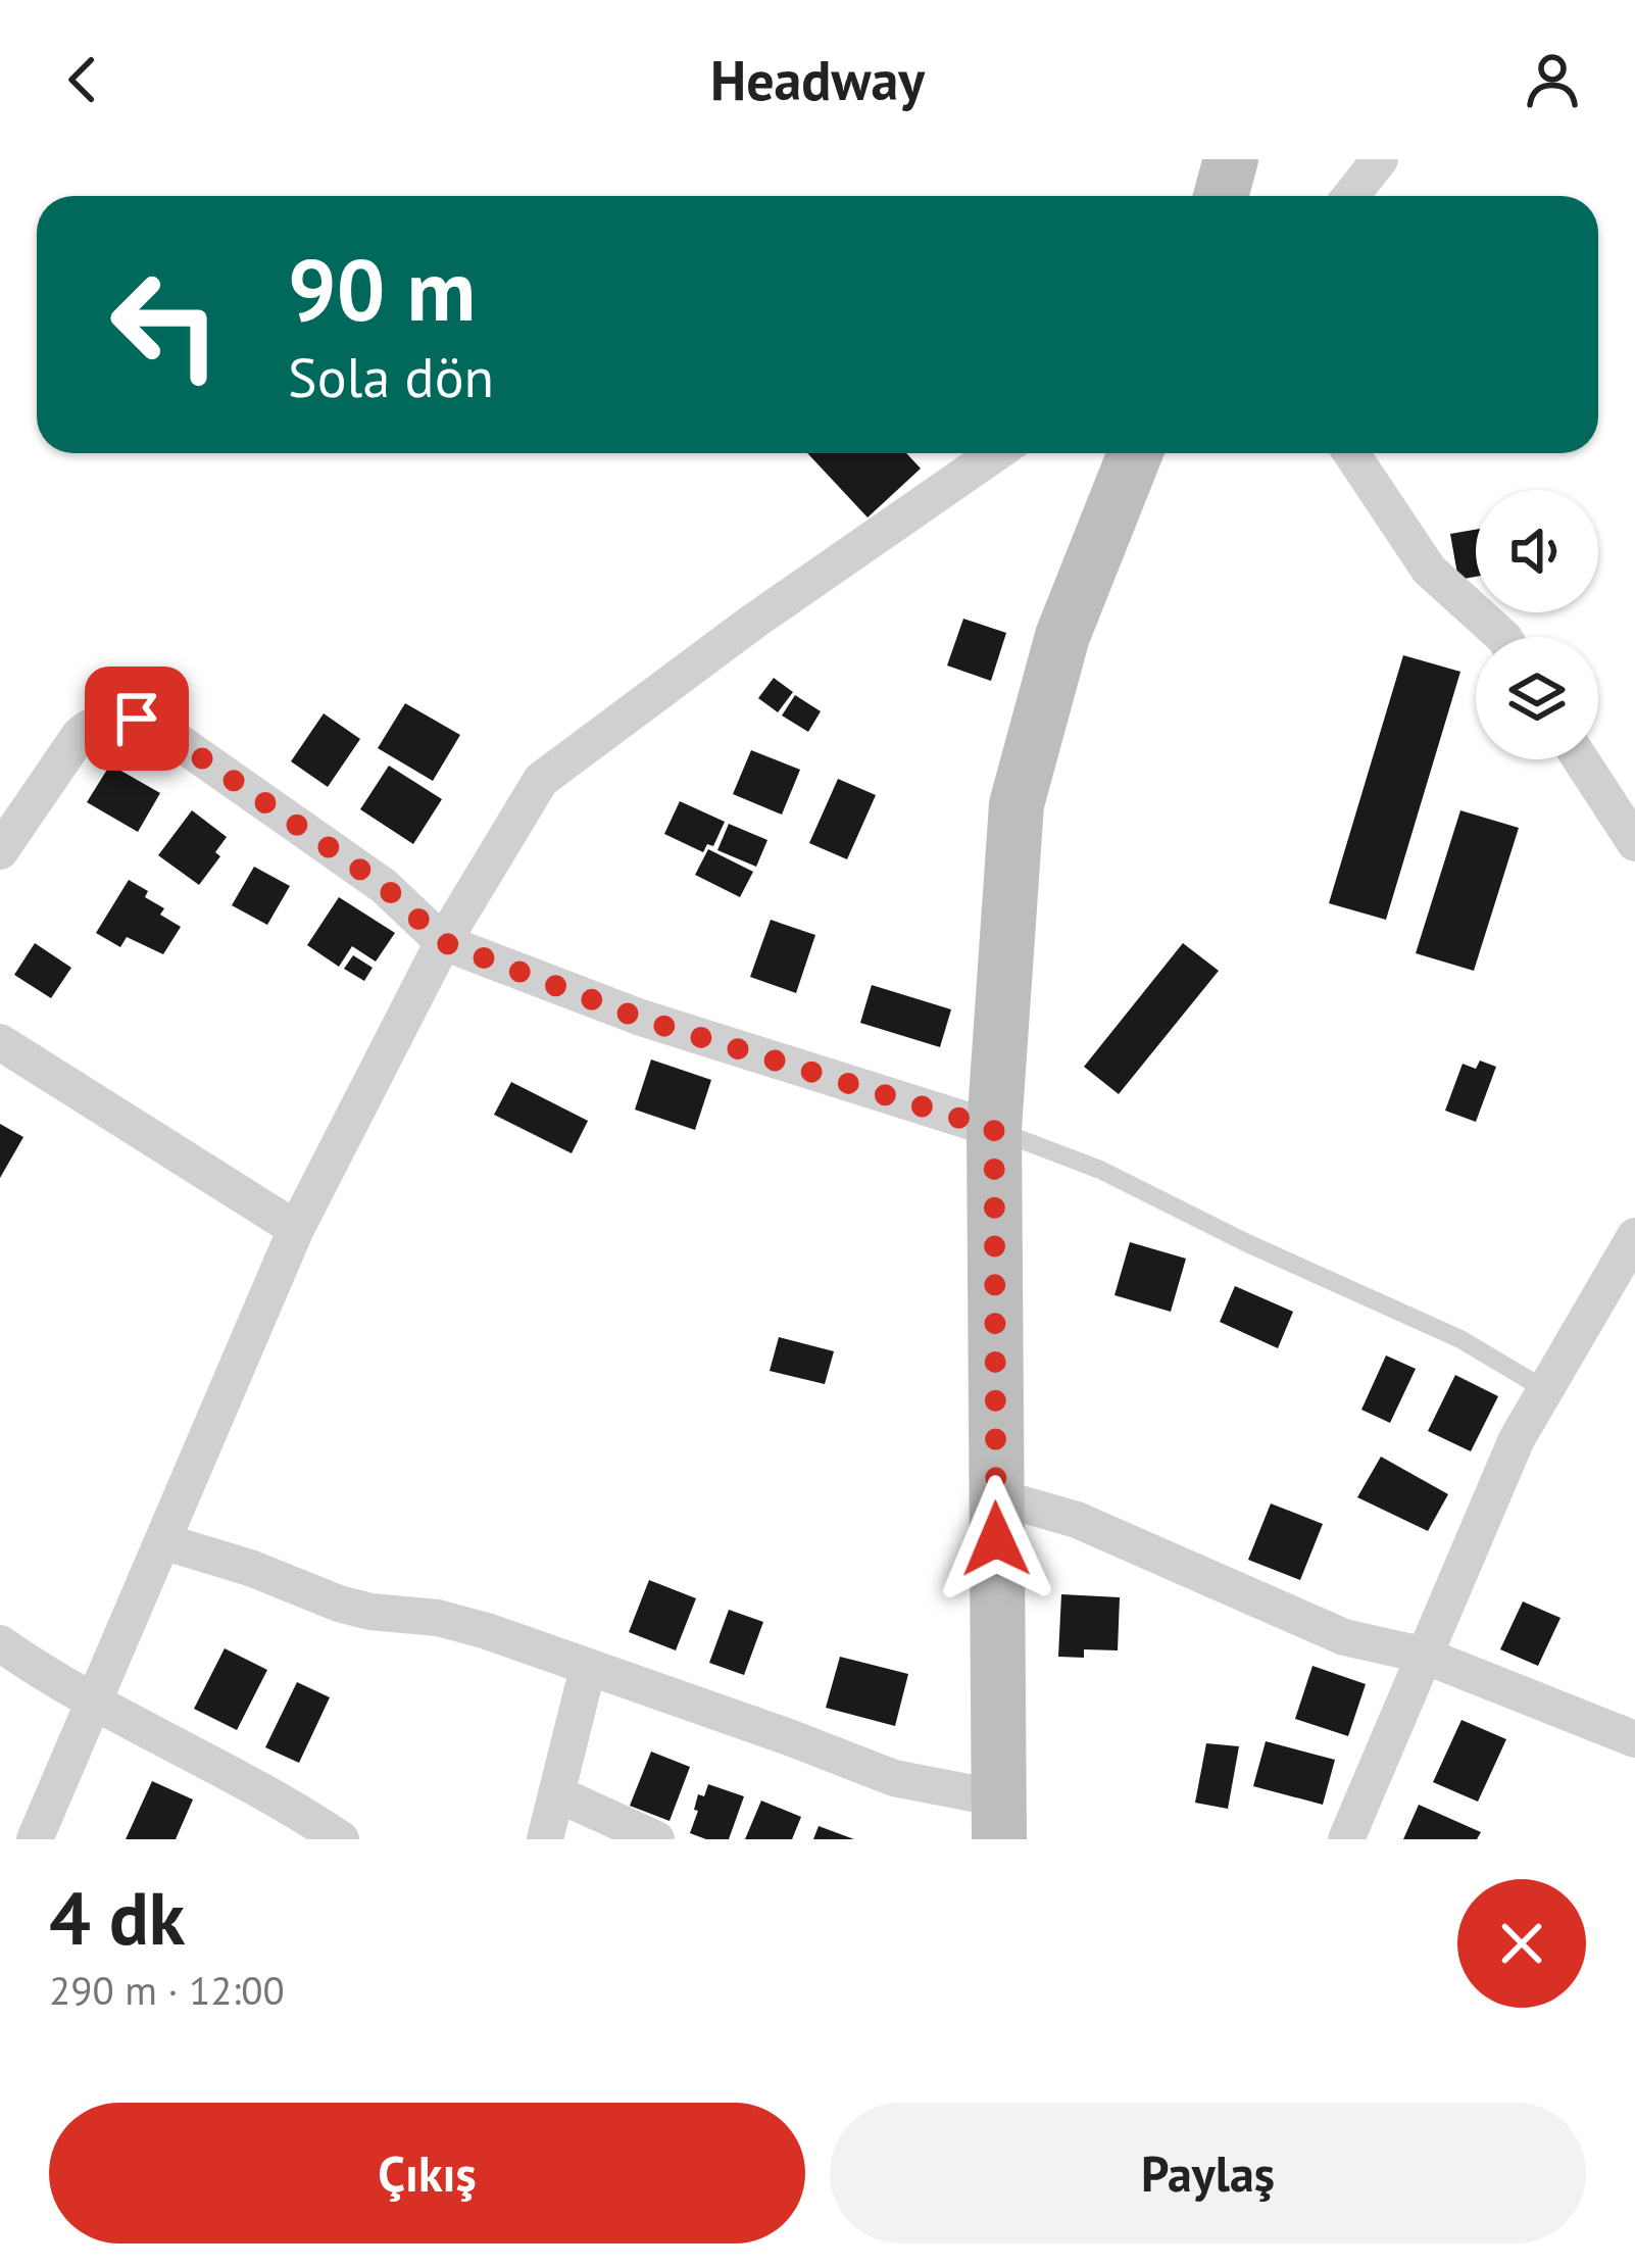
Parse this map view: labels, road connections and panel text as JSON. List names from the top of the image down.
{
  "page": {
    "header": "Headway",
    "turn": ["90 m", "Sola dön"],
    "heading": ["4 dk", "290 m · 12:00"],
    "buttons": ["Çıkış", "Paylaş"]
  }
}
